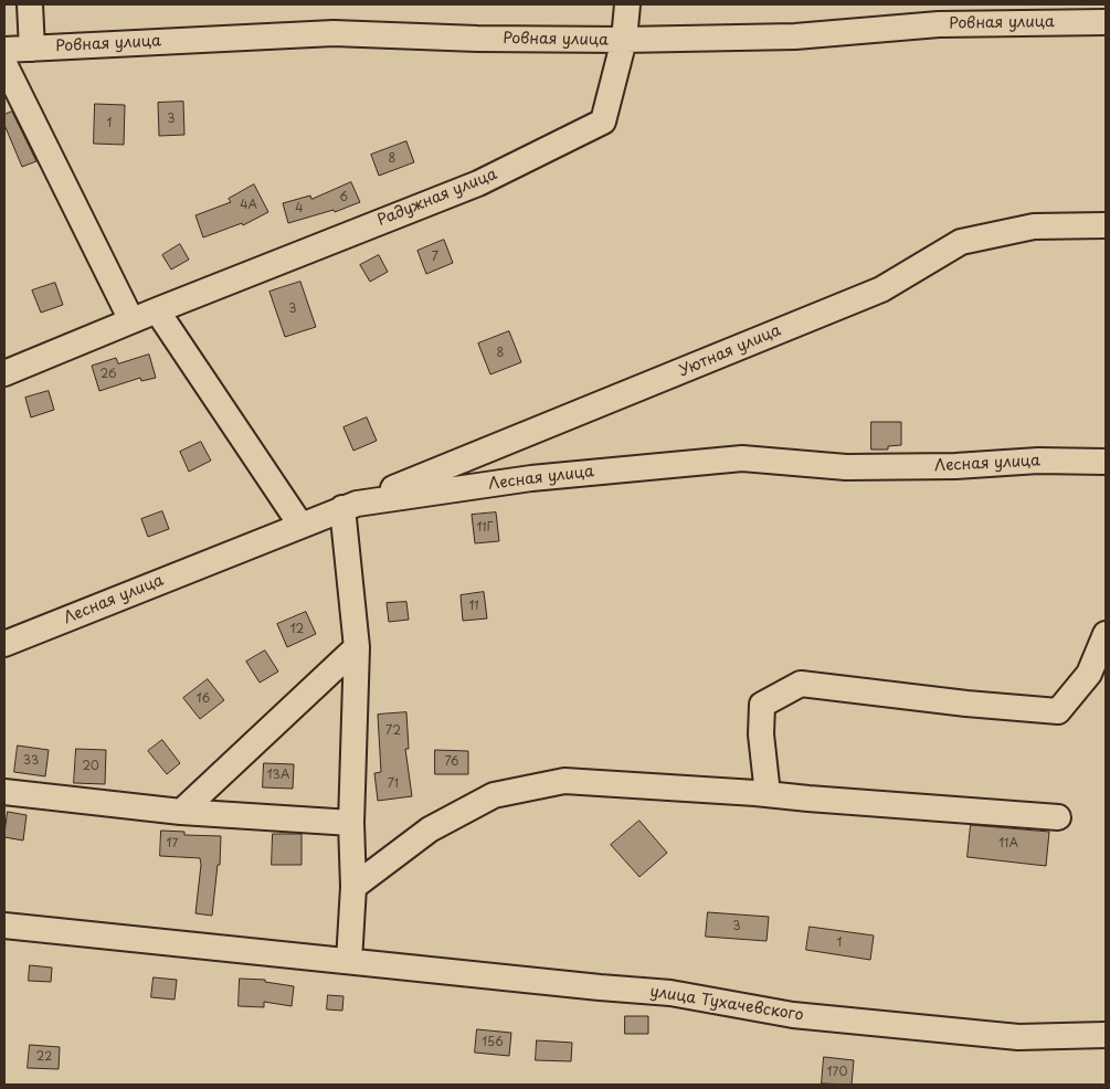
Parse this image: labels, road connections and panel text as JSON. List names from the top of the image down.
{
  "streets": {
    "street": [
      "Ровная улица",
      "Радужная улица",
      "Уютная улица",
      "Лесная улица",
      "улица Тухачевского"
    ]
  },
  "crossings": [
    ["Ровная улица", "Радужная улица"],
    ["Уютная улица", "Лесная улица"]
  ],
  "house_numbers": [
    "3",
    "1",
    "8",
    "6",
    "4А",
    "4",
    "7",
    "3",
    "8",
    "26",
    "11Г",
    "11",
    "12",
    "16",
    "72",
    "33",
    "76",
    "20",
    "13А",
    "71",
    "17",
    "11А",
    "3",
    "1",
    "156",
    "22",
    "170"
  ]
}
